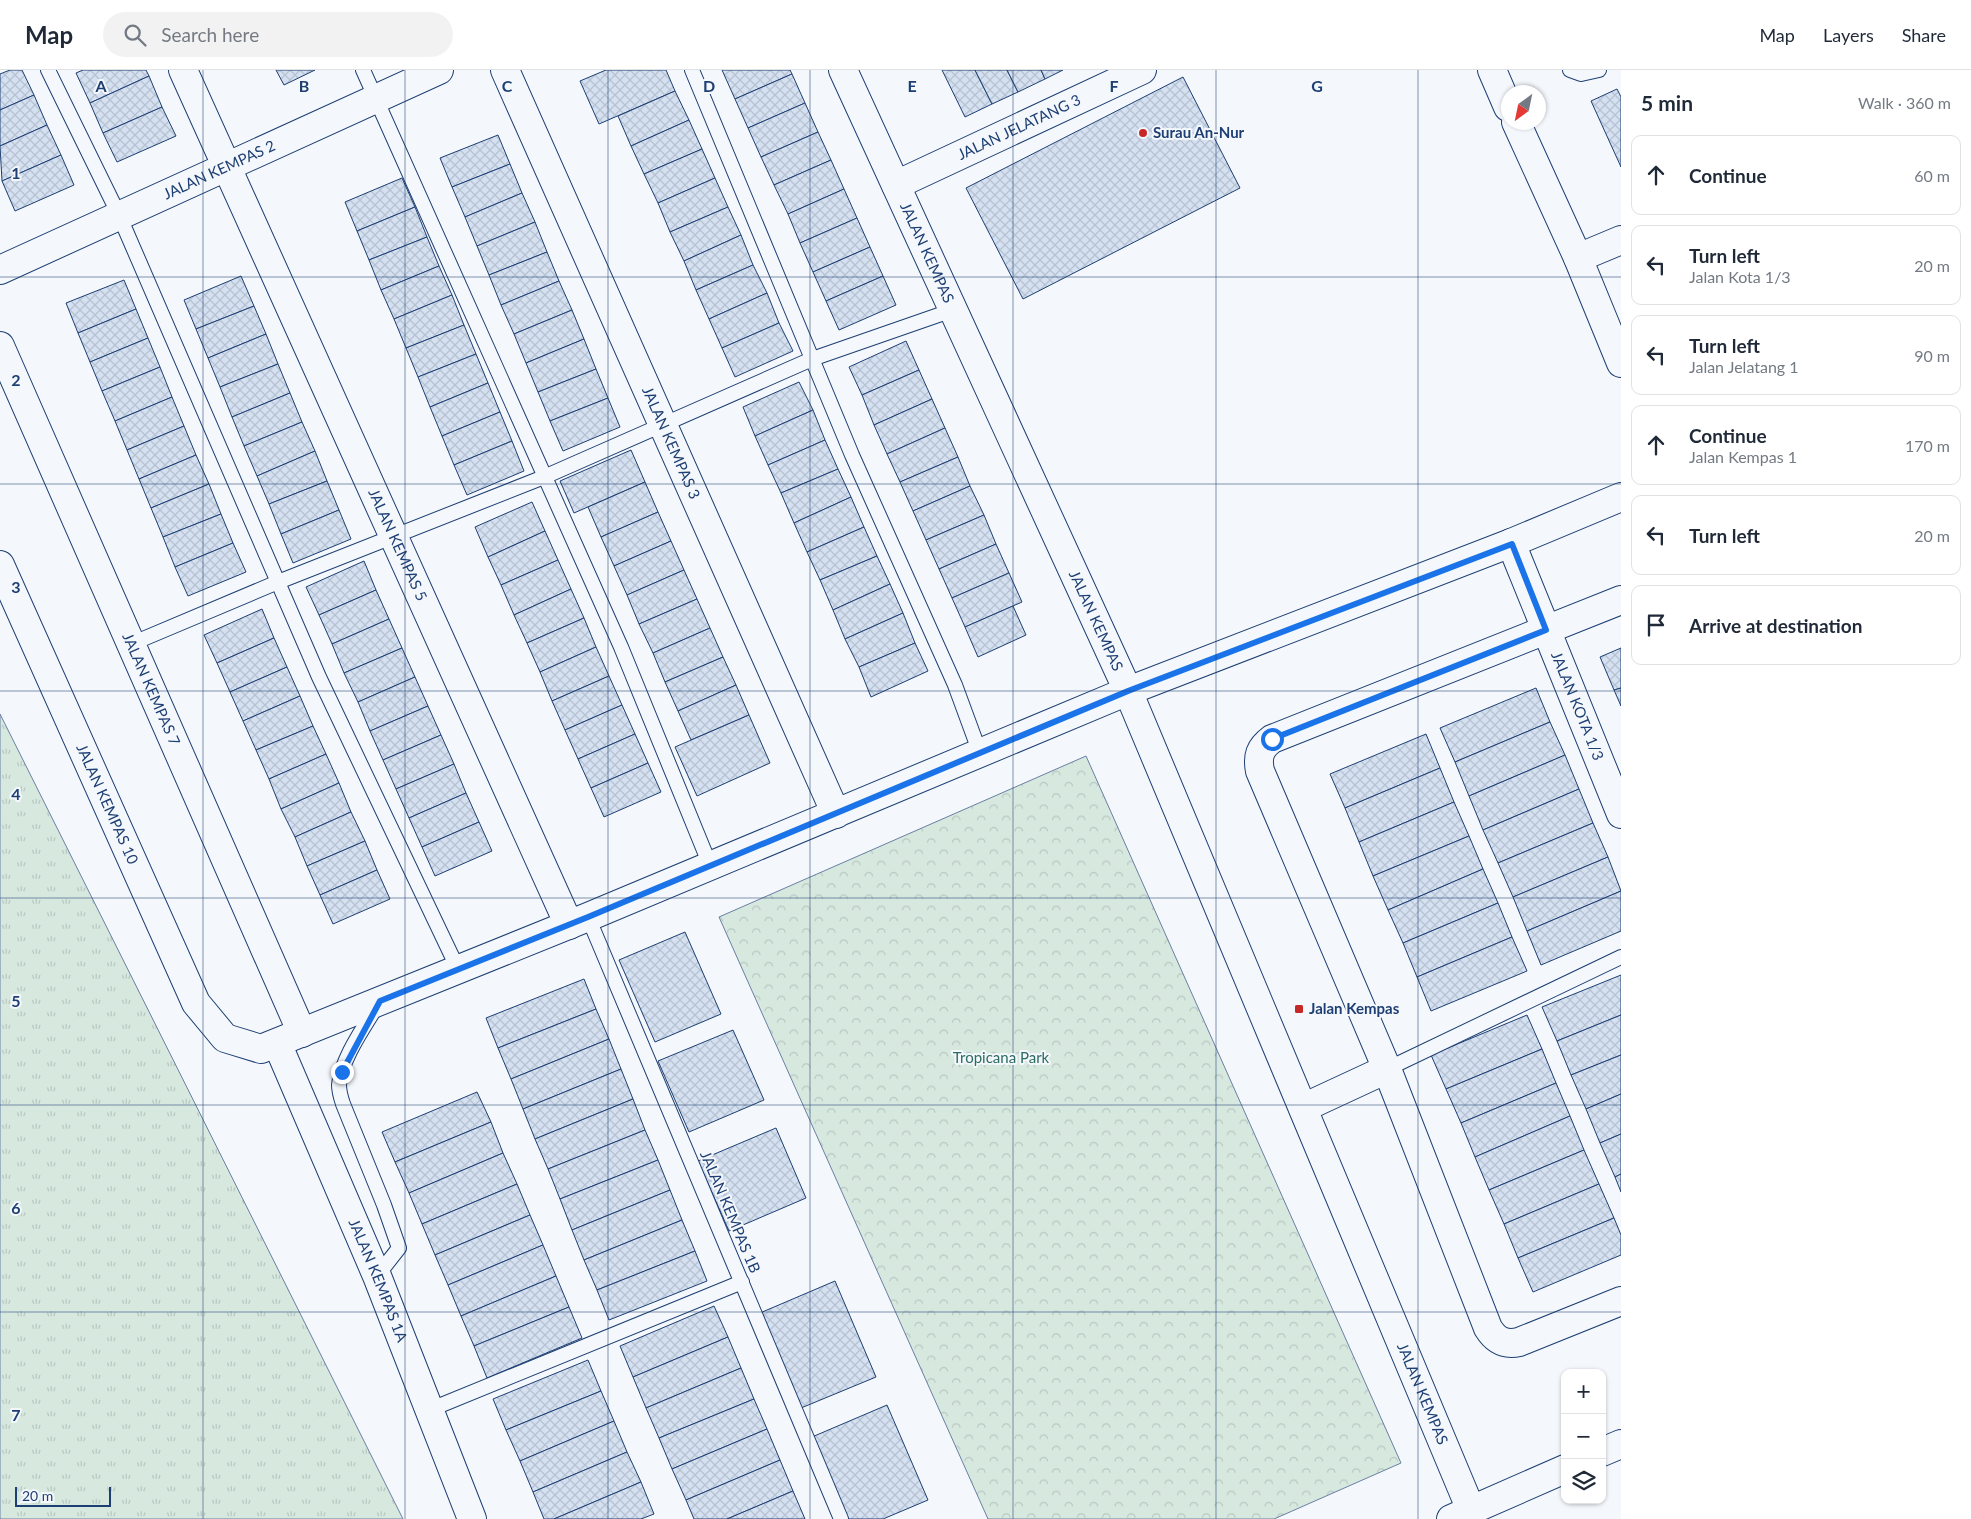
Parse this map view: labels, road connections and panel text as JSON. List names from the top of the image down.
{
  "streets": {
    "street": [
      "JALAN JELATANG 3",
      "JALAN KEMPAS 2",
      "JALAN KEMPAS",
      "JALAN KEMPAS 3",
      "JALAN KEMPAS 5",
      "JALAN KEMPAS 7",
      "JALAN KOTA 1/3",
      "JALAN KEMPAS 10",
      "JALAN KEMPAS 1A"
    ],
    "lane": ["JALAN KEMPAS 1B"]
  },
  "crossings": [
    ["JALAN JELATANG 3", "JALAN KEMPAS"],
    ["JALAN KEMPAS 2", "JALAN KEMPAS 5"],
    ["JALAN KEMPAS 5", "JALAN KEMPAS 1B"],
    ["JALAN KEMPAS 7", "JALAN KEMPAS 10"],
    ["JALAN KEMPAS 7", "JALAN KEMPAS 1A"],
    ["JALAN KEMPAS 10", "JALAN KEMPAS 1A"]
  ],
  "parks": ["Tropicana Park"],
  "places": {
    "other": ["Surau An-Nur"],
    "transit": ["Jalan Kempas"]
  },
  "scale_bar": "20 m",
  "north": "bottom left",
  "page": {
    "header": "Map",
    "search": "Search here",
    "nav": ["Map", "Layers", "Share"],
    "heading": ["5 min", "Walk · 360 m"],
    "list": [
      ["Continue", "60 m"],
      ["Turn left", "Jalan Kota 1/3", "20 m"],
      ["Turn left", "Jalan Jelatang 1", "90 m"],
      ["Continue", "Jalan Kempas 1", "170 m"],
      ["Turn left", "20 m"],
      "Arrive at destination"
    ],
    "map_buttons": ["+", "−"],
    "scale": "20 m"
  },
  "grid": {
    "columns": [
      "A",
      "B",
      "C",
      "D",
      "E",
      "F",
      "G"
    ],
    "rows": [
      "1",
      "2",
      "3",
      "4",
      "5",
      "6",
      "7"
    ]
  }
}
